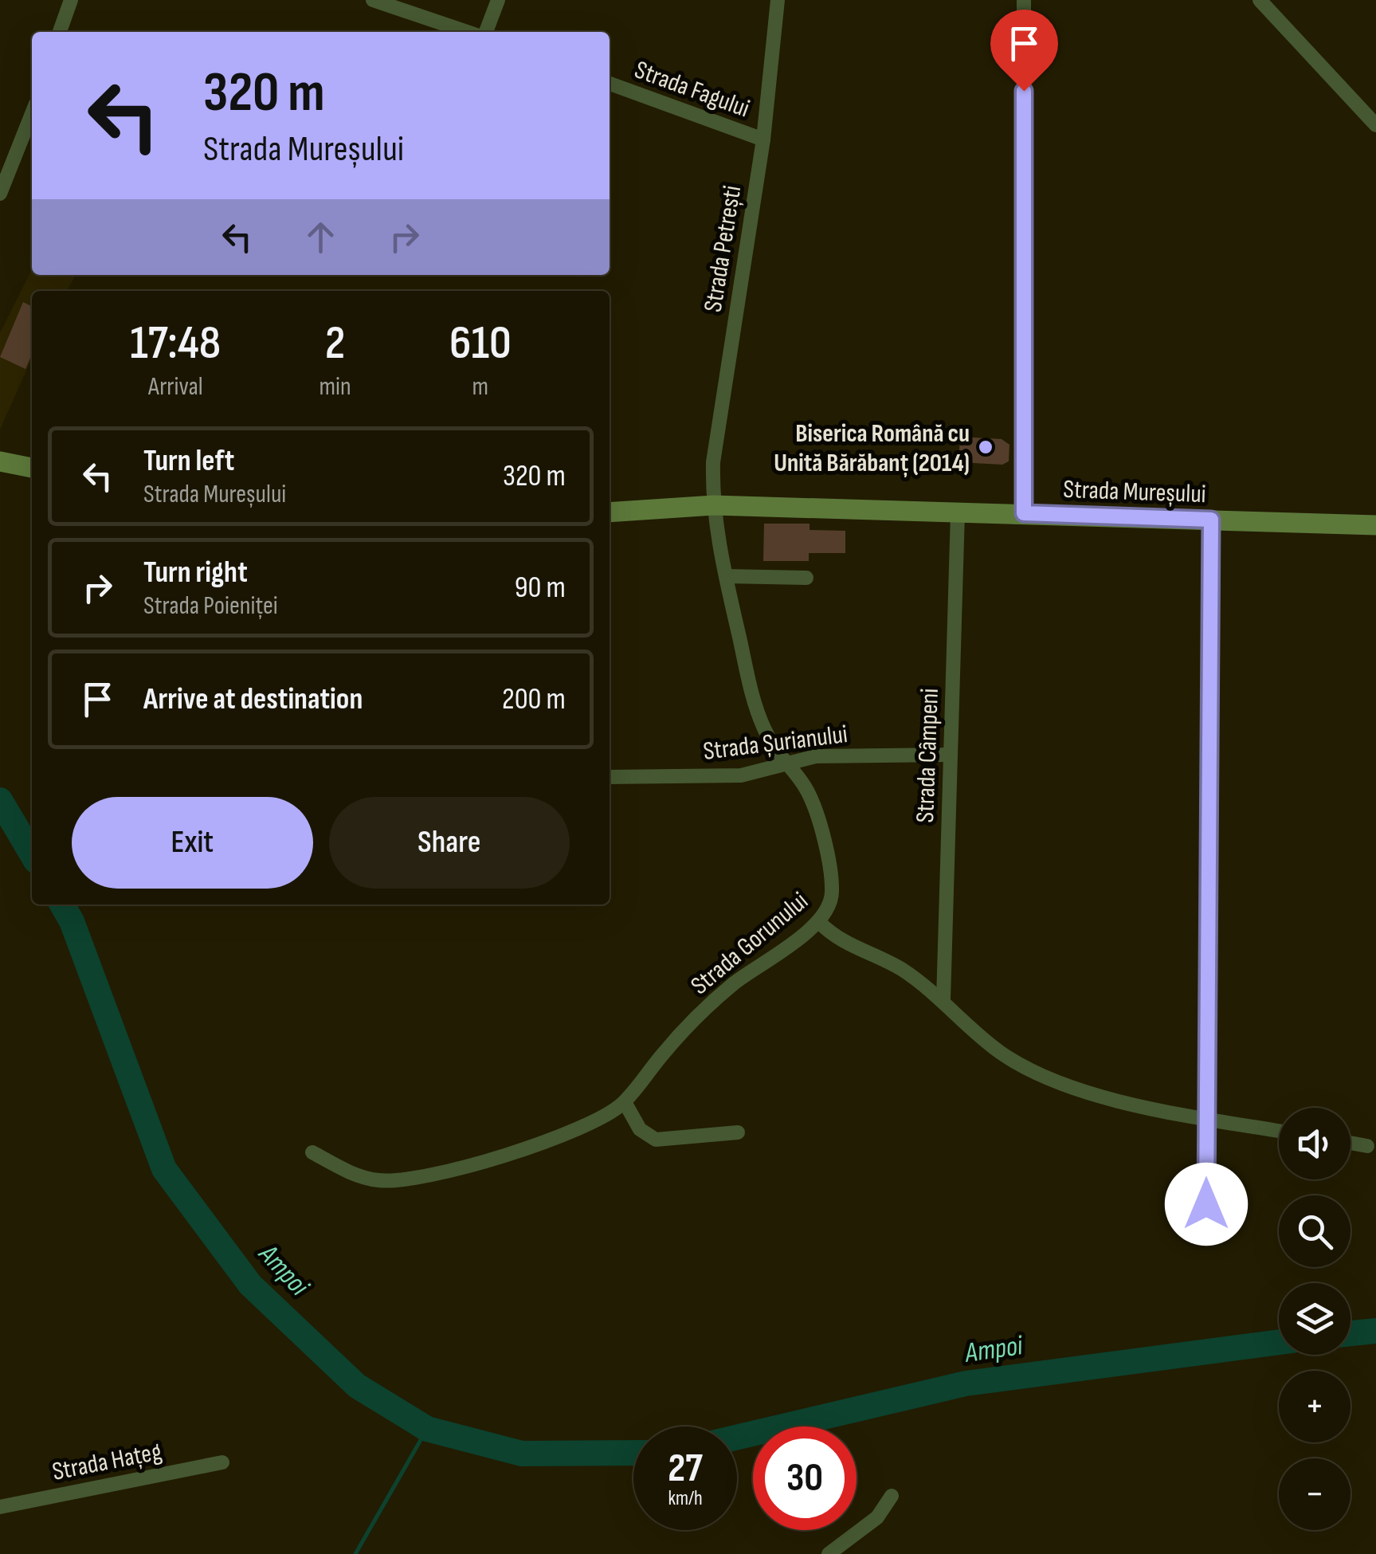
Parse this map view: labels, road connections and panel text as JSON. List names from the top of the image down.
{
  "streets": {
    "street": [
      "Strada Fagului",
      "Strada Petrești",
      "Strada Mureșului",
      "Strada Șurianului",
      "Strada Câmpeni",
      "Strada Gorunului",
      "Strada Hațeg"
    ]
  },
  "crossings": [
    ["Strada Fagului", "Strada Petrești"],
    ["Strada Petrești", "Strada Mureșului"],
    ["Strada Petrești", "Strada Gorunului"],
    ["Strada Mureșului", "Strada Câmpeni"],
    ["Strada Mureșului", "Strada Gorunului"],
    ["Strada Șurianului", "Strada Câmpeni"],
    ["Strada Șurianului", "Strada Gorunului"]
  ],
  "water": ["Ampoi"],
  "places": ["Biserica Română cu Unită Bărăbanț (2014)"],
  "page": {
    "turn": ["320 m", "Strada Mureșului"],
    "eta": [
      "17:48",
      "Arrival",
      "2",
      "min",
      "610",
      "m"
    ],
    "list": [
      {
        "name": "Turn left",
        "note": "Strada Mureșului",
        "value": "320 m"
      },
      {
        "name": "Turn right",
        "note": "Strada Poieniței",
        "value": "90 m"
      },
      {
        "name": "Arrive at destination",
        "value": "200 m"
      }
    ],
    "buttons": ["Exit", "Share"],
    "map_buttons": ["+", "−"],
    "speed": "27 km/h",
    "limit": "30"
  }
}
